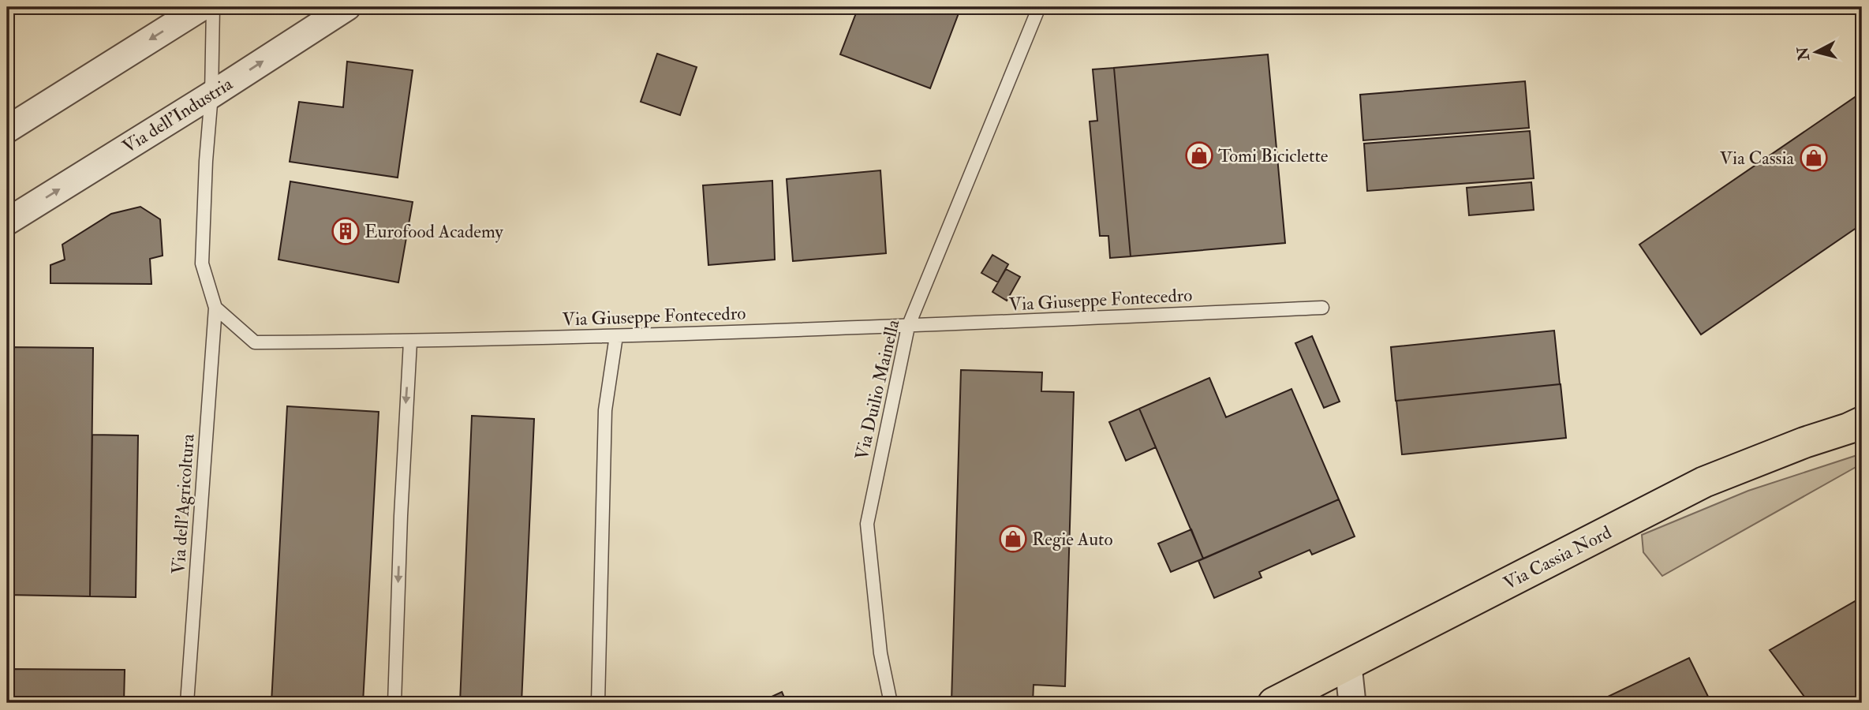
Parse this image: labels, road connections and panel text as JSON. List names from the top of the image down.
{
  "streets": {
    "main road": ["Via Cassia Nord"],
    "street": ["Via dell'Industria"],
    "lane": ["Via Giuseppe Fontecedro", "Via Duilio Mainella", "Via dell'Agricoltura"]
  },
  "crossings": [
    ["Via Giuseppe Fontecedro", "Via Duilio Mainella"],
    ["Via Giuseppe Fontecedro", "Via dell'Agricoltura"]
  ],
  "places": {
    "shop": ["Tomi Biciclette", "Via Cassia", "Regie Auto"],
    "building": ["Eurofood Academy"]
  },
  "north": "left"
}
